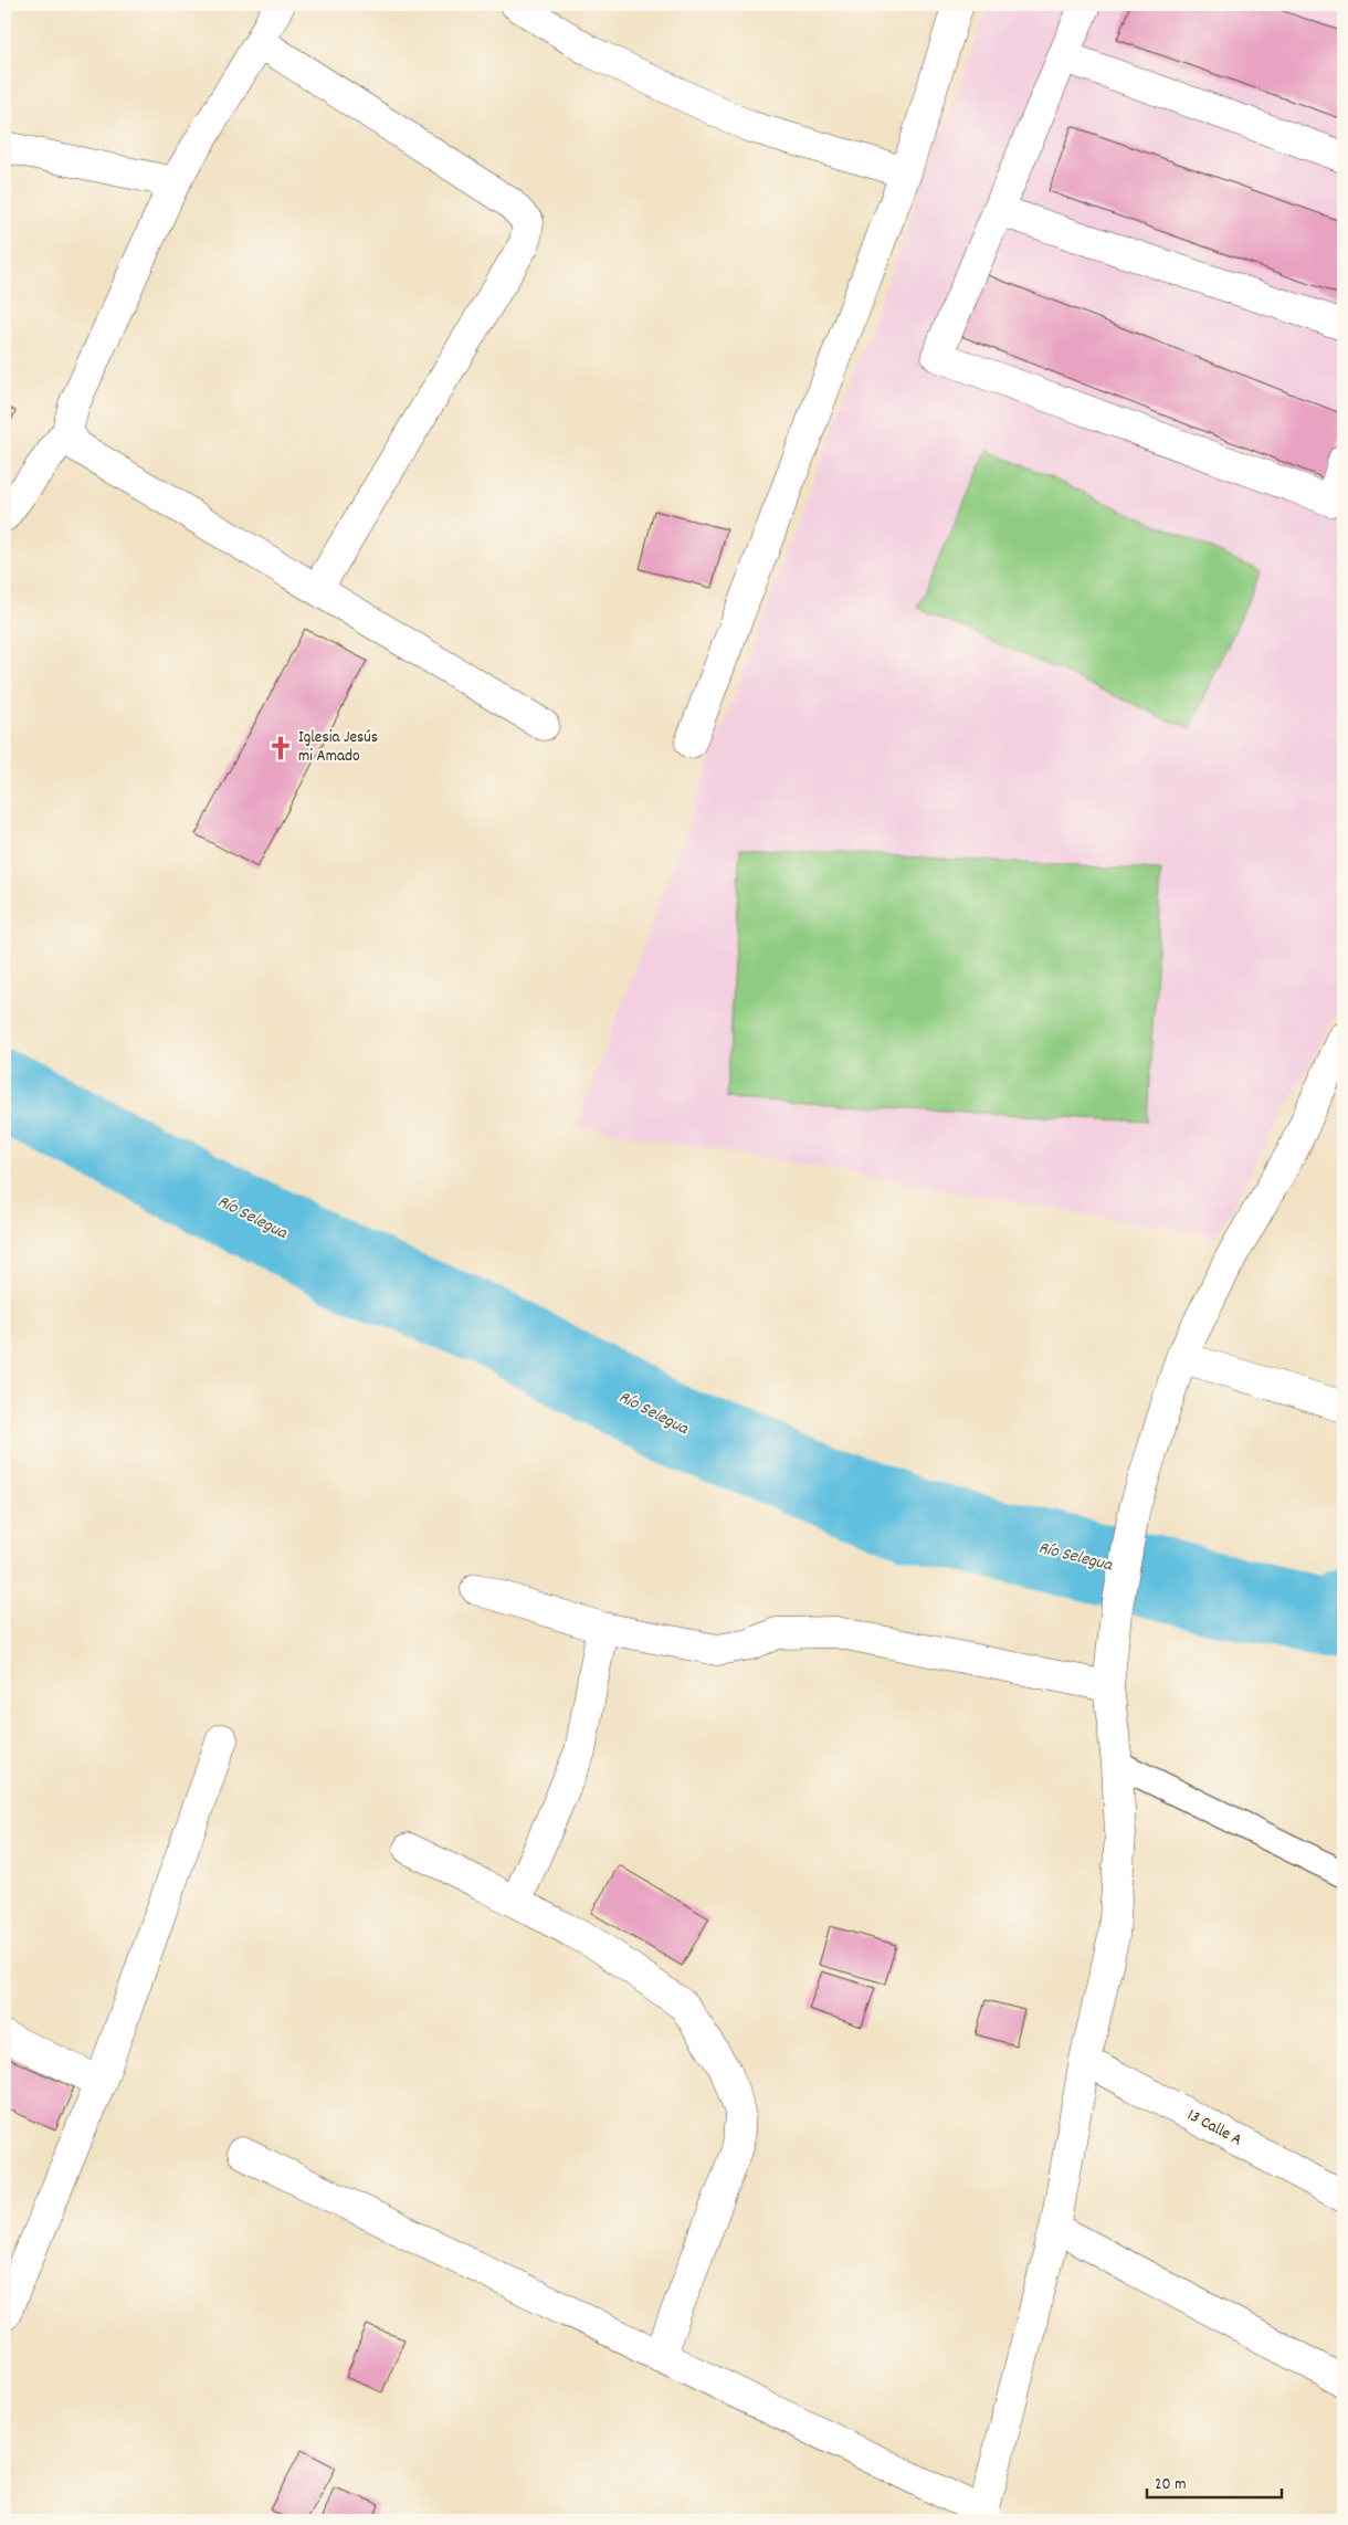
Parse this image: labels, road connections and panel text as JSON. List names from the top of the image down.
{
  "streets": {
    "street": ["13 Calle A"]
  },
  "water": ["Río Selegua"],
  "places": {
    "church": ["Iglesia Jesús mi Amado"]
  },
  "scale_bar": "20 m"
}
